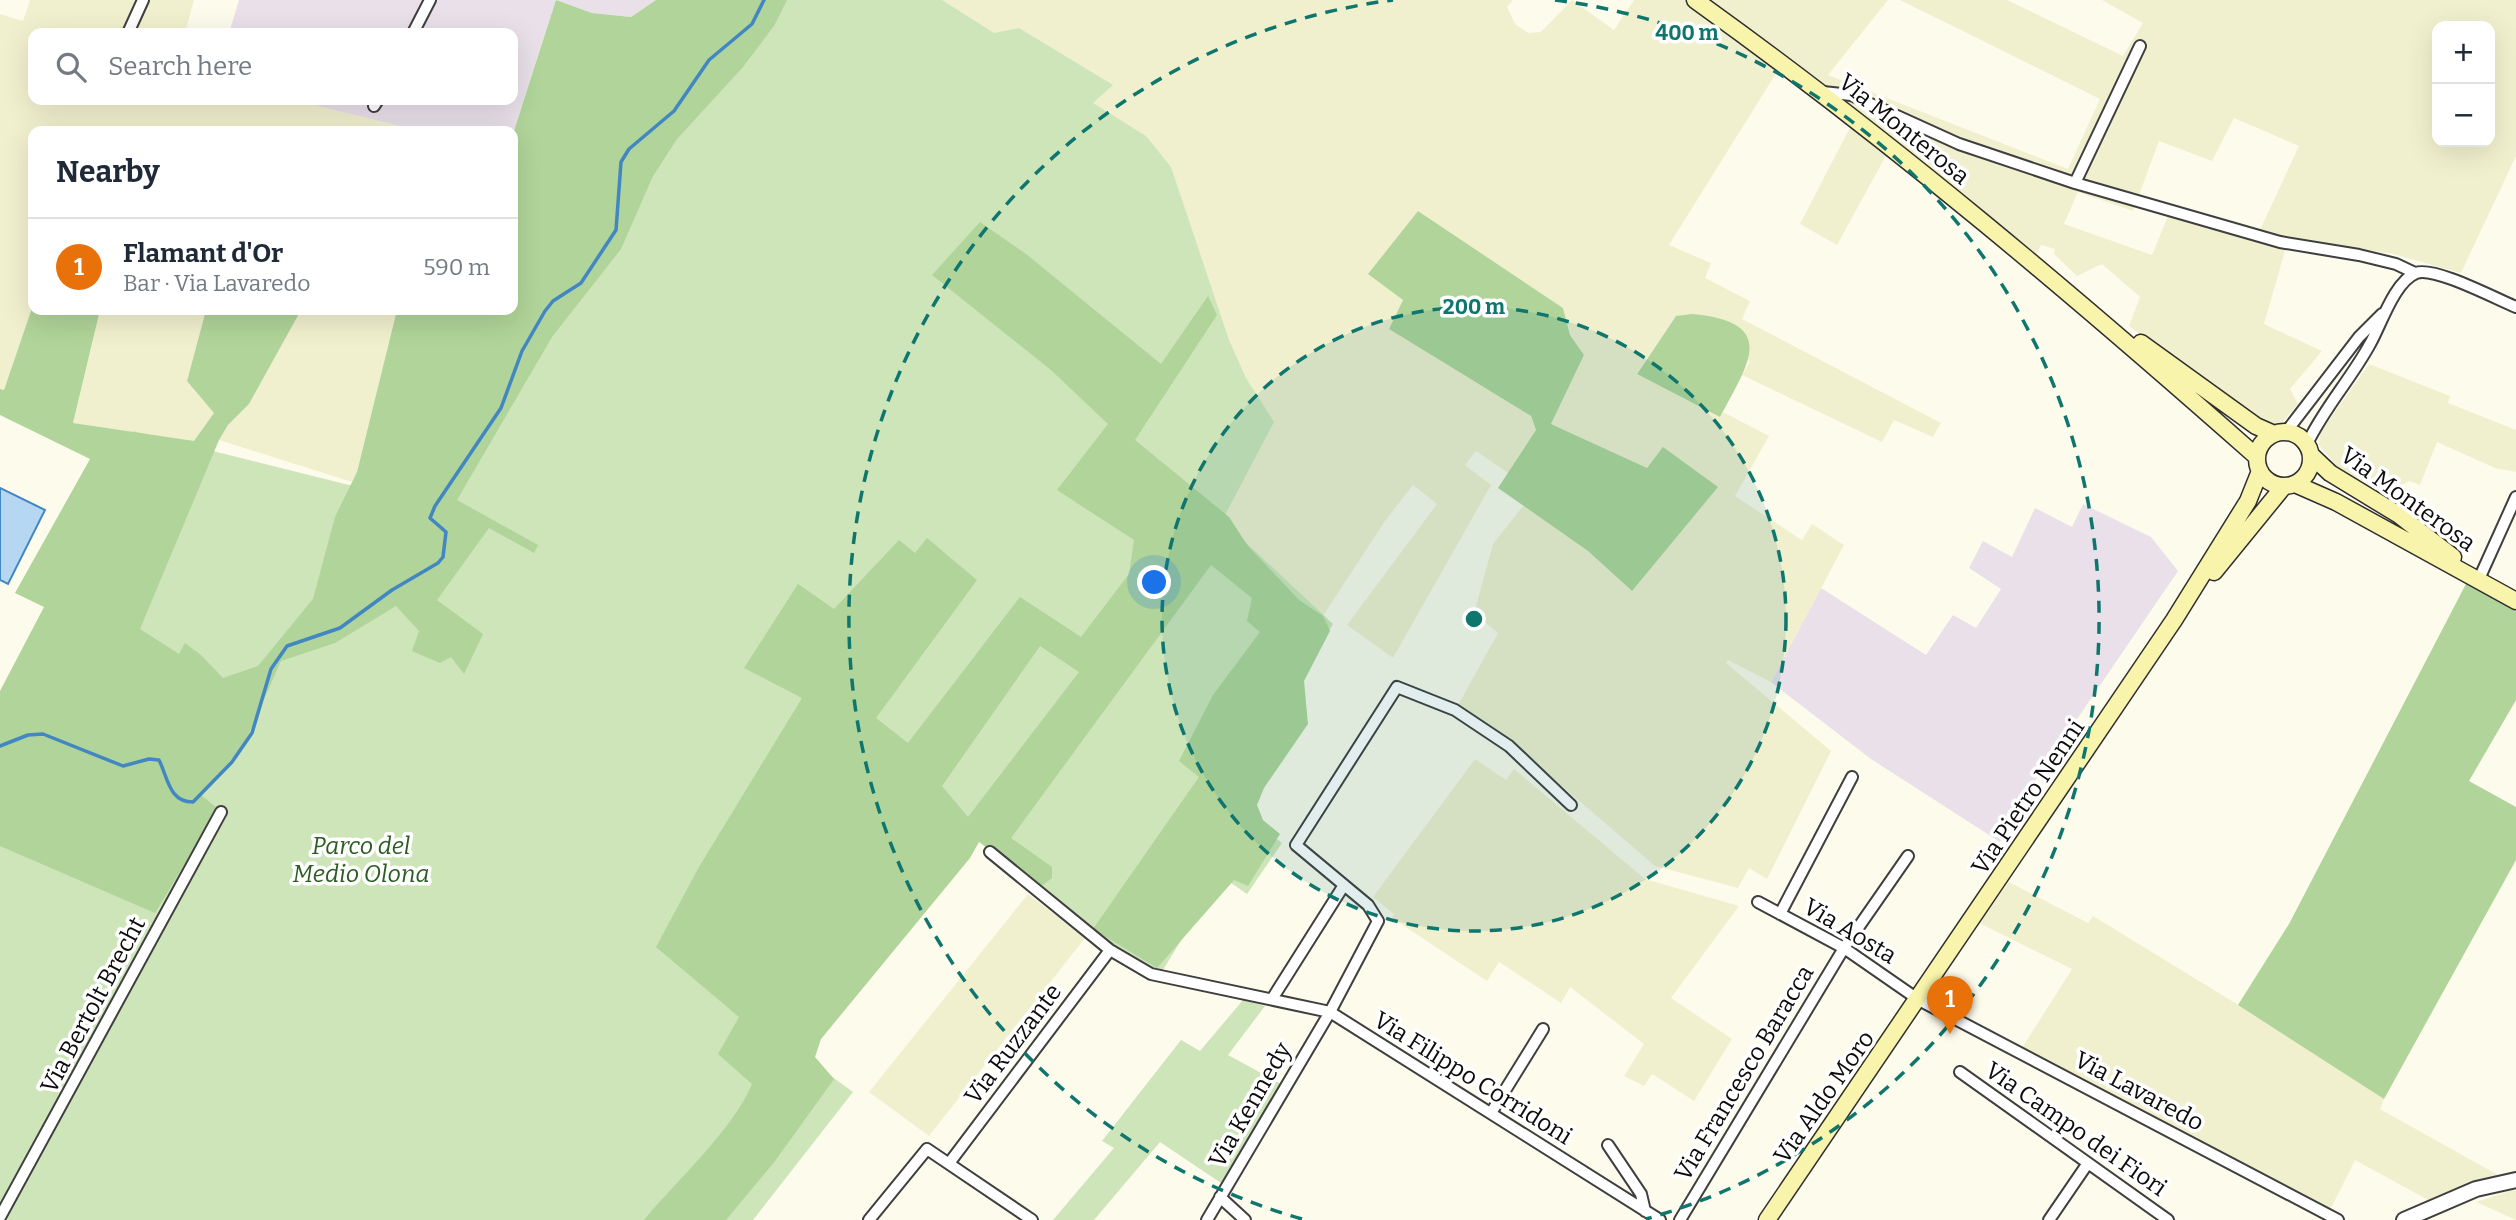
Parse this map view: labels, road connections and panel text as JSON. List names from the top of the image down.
{
  "streets": {
    "main road": ["Via Monterosa", "Via Pietro Nenni", "Via Aldo Moro"],
    "street": [
      "Via Aosta",
      "Via Bertolt Brecht",
      "Via Ruzzante",
      "Via Francesco Baracca",
      "Via Filippo Corridoni",
      "Via Lavaredo",
      "Via Kennedy",
      "Via Campo dei Fiori"
    ]
  },
  "crossings": [
    ["Via Monterosa", "Via Pietro Nenni"],
    ["Via Pietro Nenni", "Via Aosta"],
    ["Via Pietro Nenni", "Via Lavaredo"],
    ["Via Pietro Nenni", "Via Aldo Moro"],
    ["Via Aosta", "Via Francesco Baracca"],
    ["Via Aosta", "Via Lavaredo"],
    ["Via Aosta", "Via Aldo Moro"],
    ["Via Ruzzante", "Via Filippo Corridoni"],
    ["Via Filippo Corridoni", "Via Kennedy"],
    ["Via Lavaredo", "Via Aldo Moro"]
  ],
  "parks": ["Parco del Medio Olona"],
  "page": {
    "map_buttons": ["+", "−"],
    "search": "Search here",
    "heading": "Nearby",
    "list": [
      {
        "mark": "1",
        "name": "Flamant d'Or",
        "note": "Bar · Via Lavaredo",
        "value": "590 m"
      }
    ],
    "pins": "1"
  },
  "rings": ["400 m", "200 m"]
}
